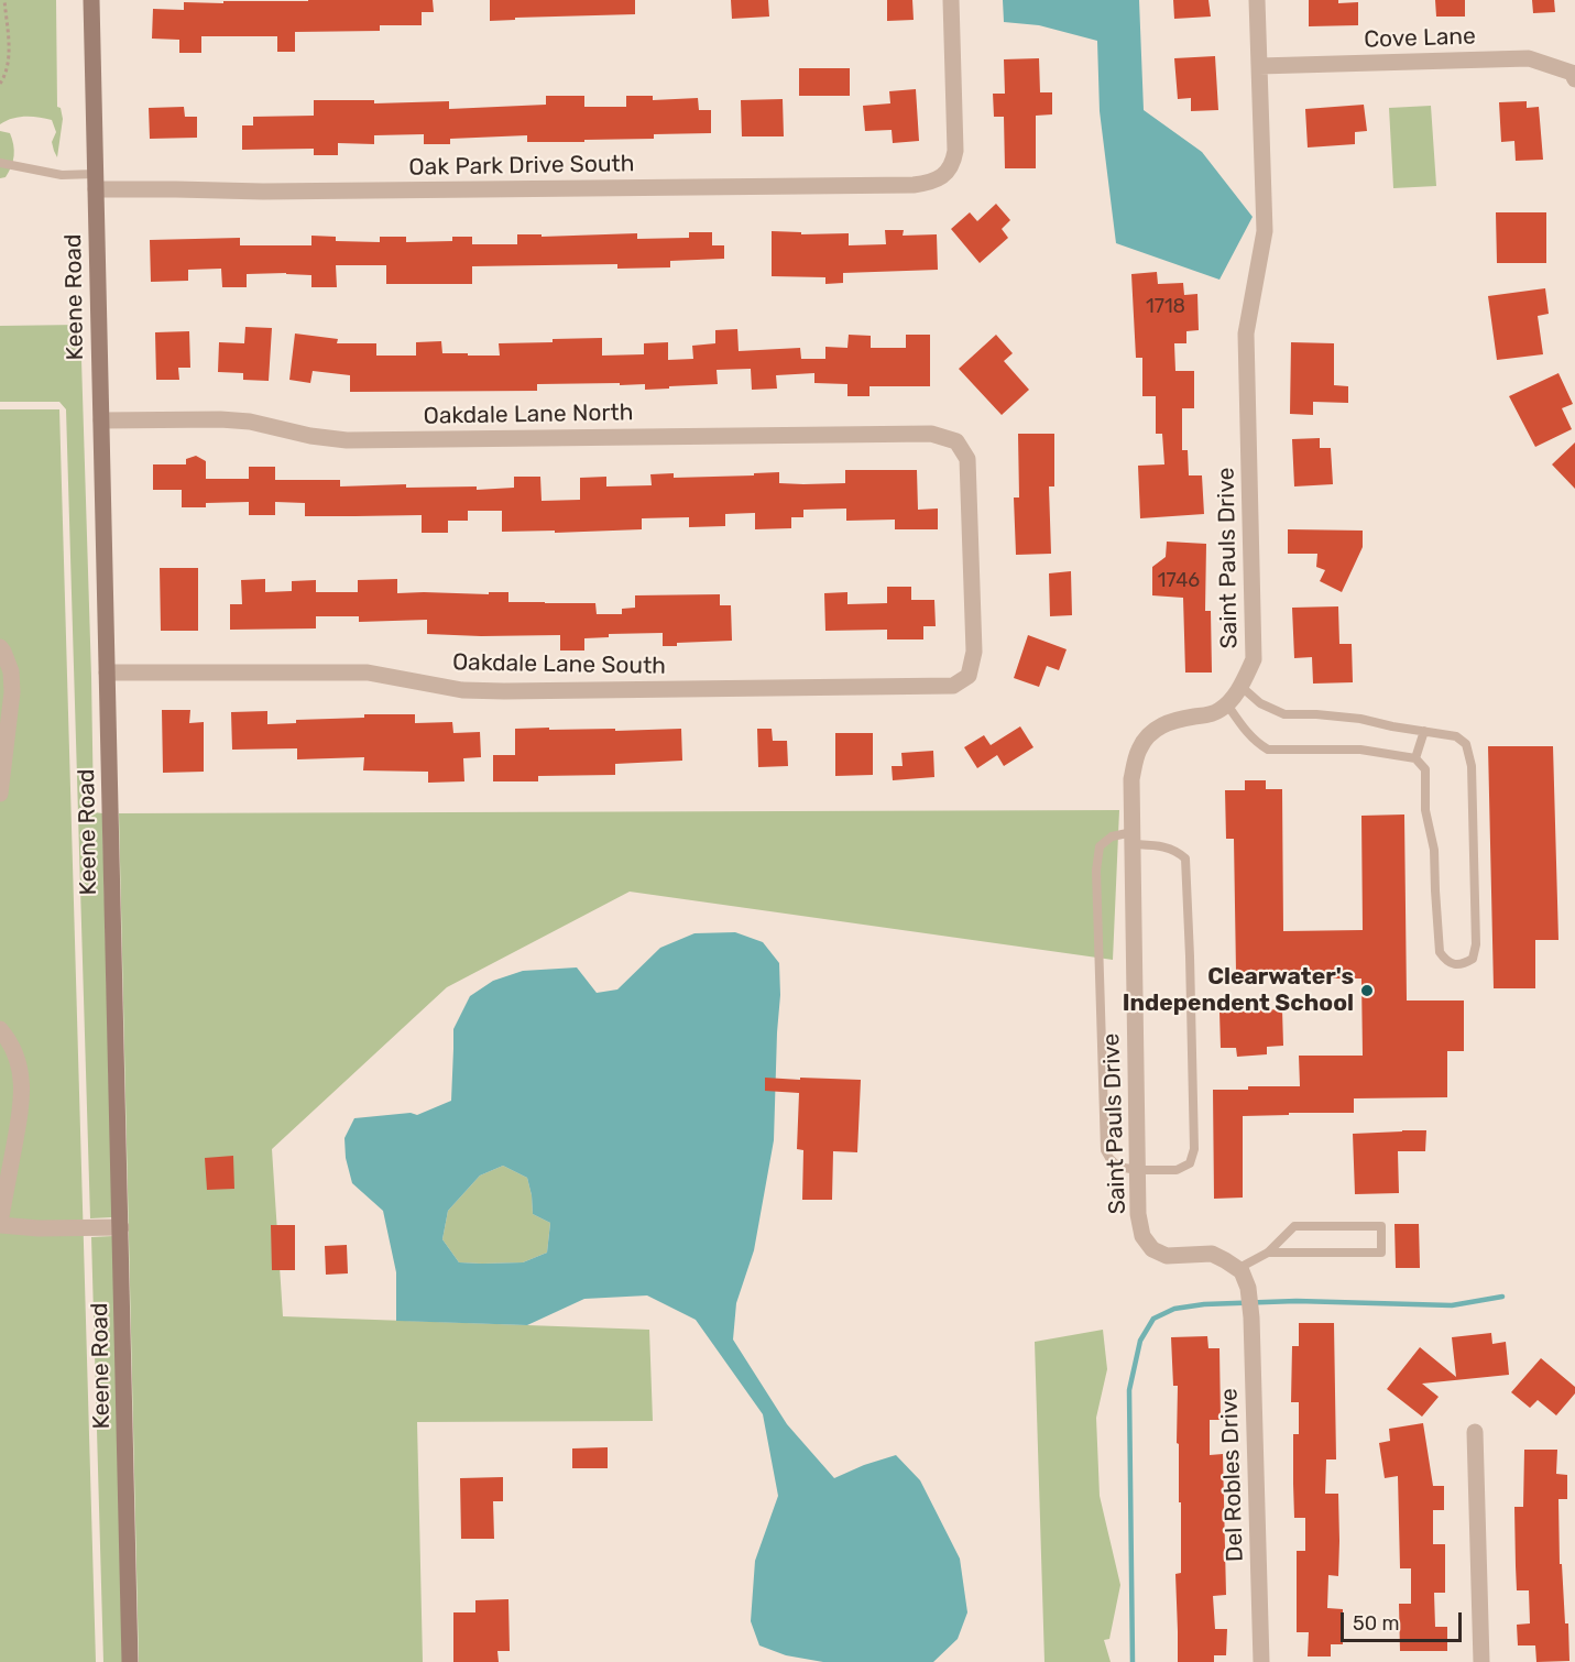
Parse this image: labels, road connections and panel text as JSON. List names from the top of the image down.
{
  "streets": {
    "main road": ["Keene Road"],
    "street": [
      "Cove Lane",
      "Oak Park Drive South",
      "Oakdale Lane North",
      "Saint Pauls Drive",
      "Oakdale Lane South",
      "Del Robles Drive"
    ]
  },
  "crossings": [
    ["Cove Lane", "Saint Pauls Drive"],
    ["Oak Park Drive South", "Keene Road"],
    ["Keene Road", "Oakdale Lane North"],
    ["Keene Road", "Oakdale Lane South"],
    ["Oakdale Lane North", "Oakdale Lane South"],
    ["Saint Pauls Drive", "Del Robles Drive"]
  ],
  "places": ["Clearwater's Independent School"],
  "house_numbers": ["1718", "1746"],
  "scale_bar": "50 m"
}
